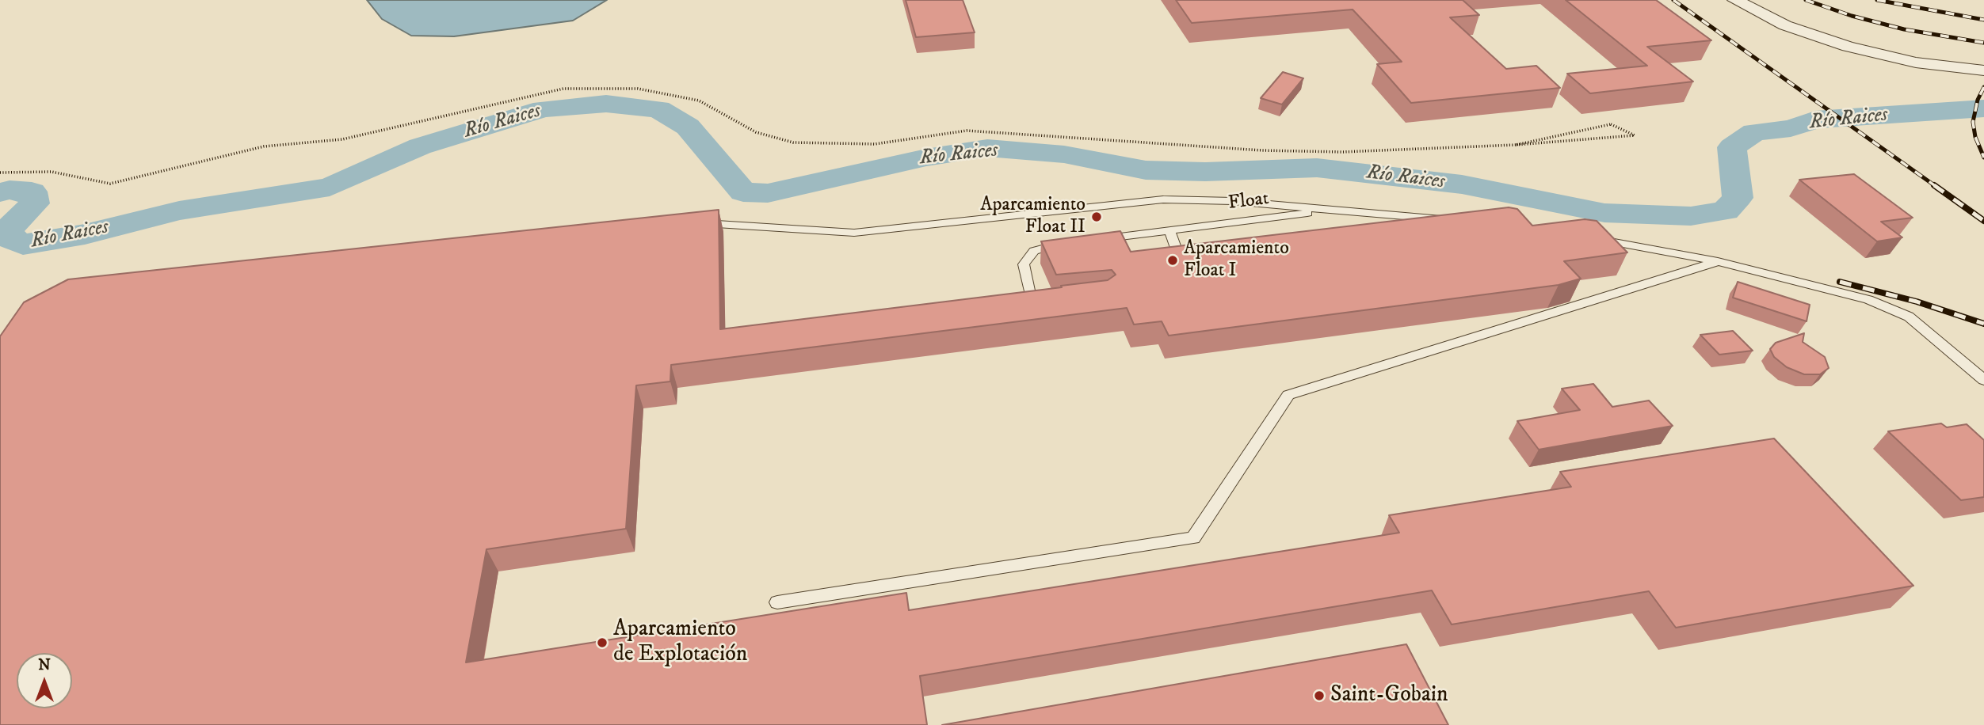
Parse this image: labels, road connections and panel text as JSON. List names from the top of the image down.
{
  "streets": {
    "lane": ["Float"]
  },
  "water": ["Río Raices"],
  "places": [
    "Aparcamiento Float II",
    "Aparcamiento Float I",
    "Aparcamiento de Explotación",
    "Saint-Gobain"
  ],
  "north": "top"
}
